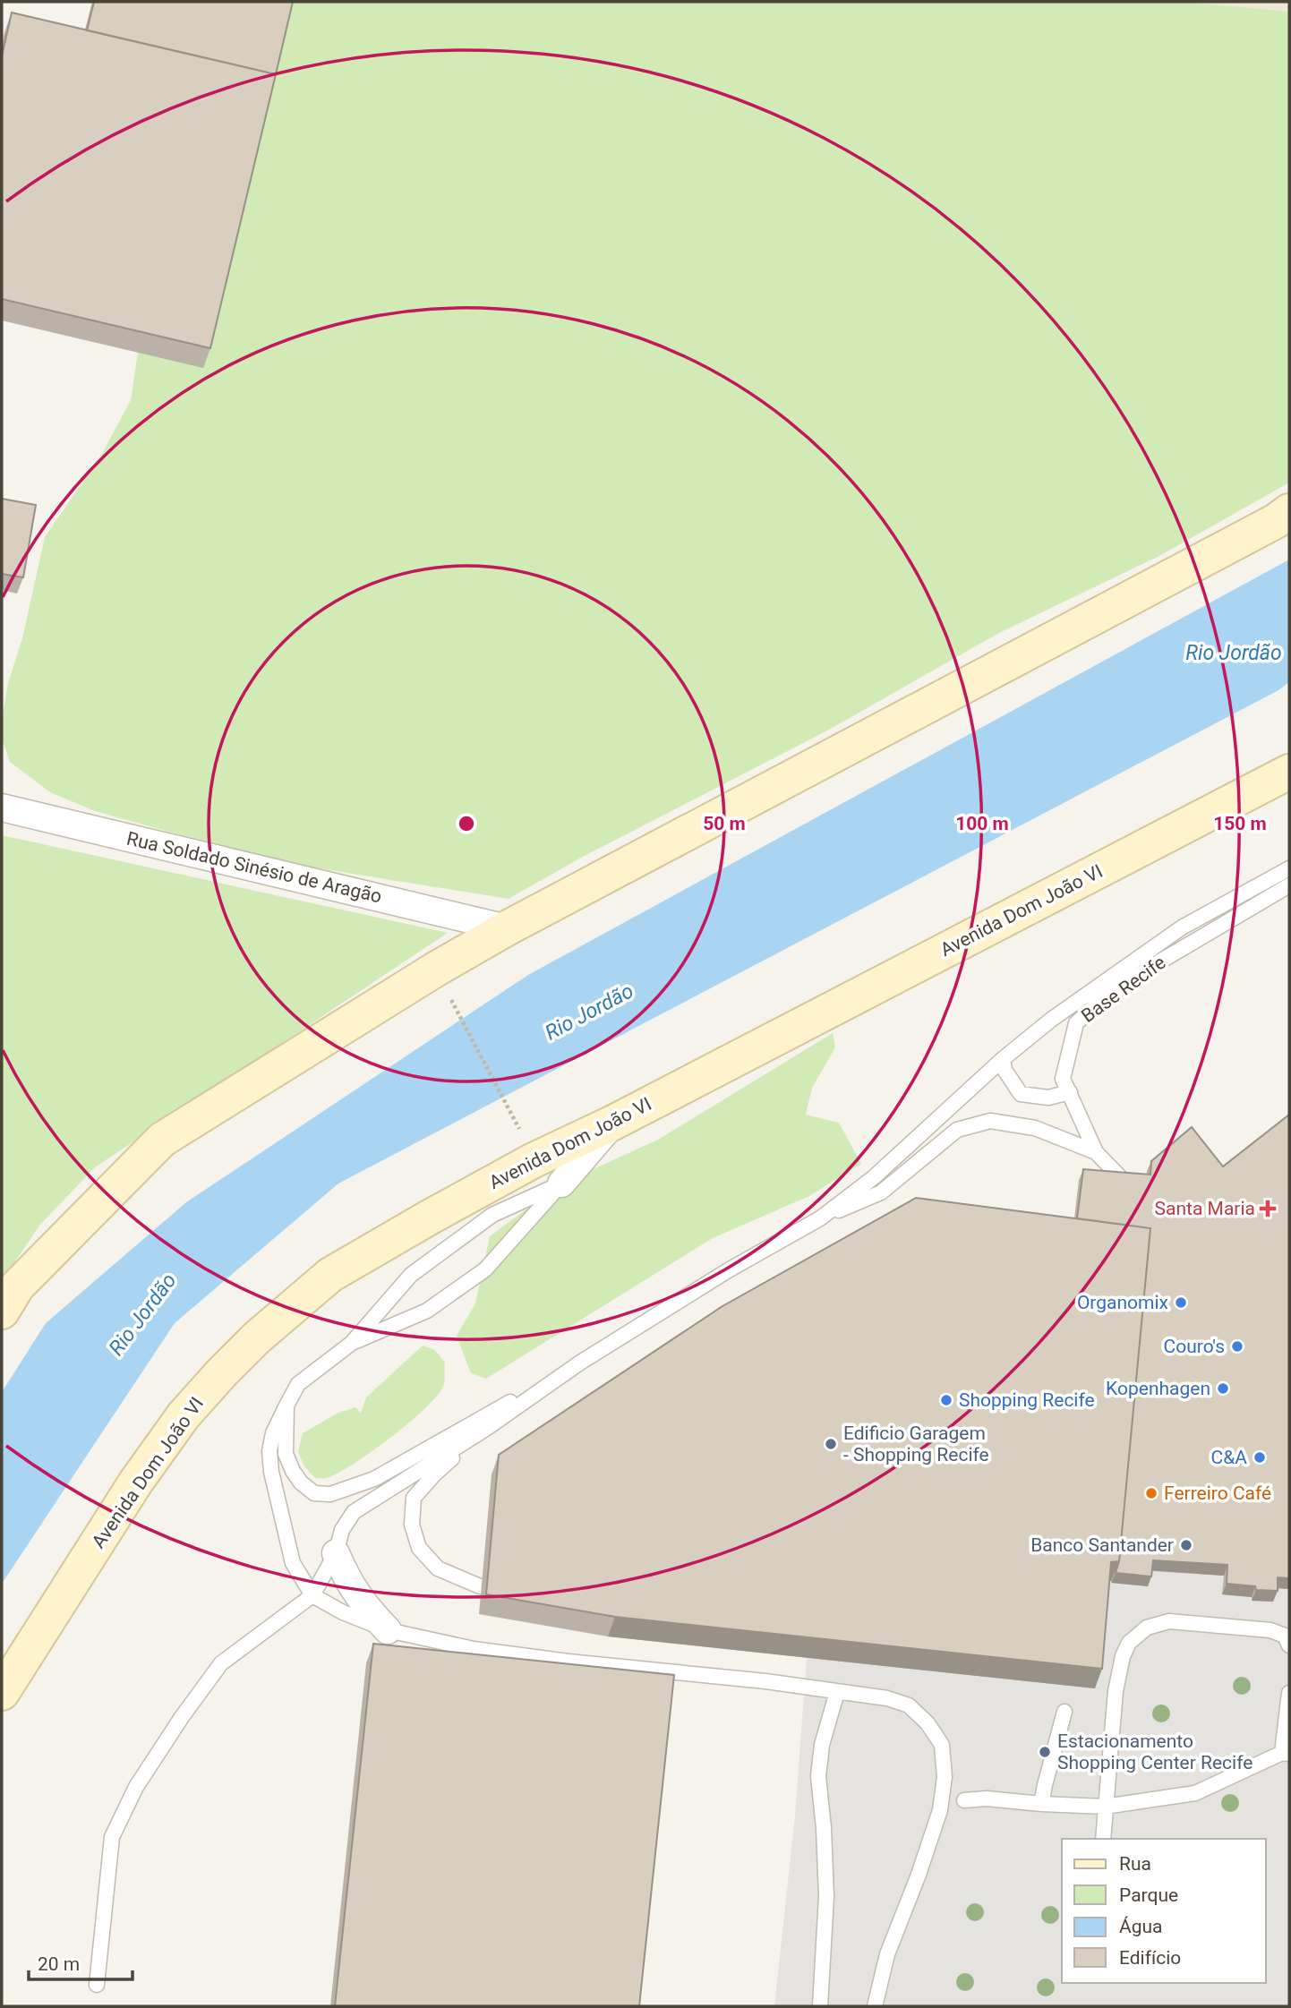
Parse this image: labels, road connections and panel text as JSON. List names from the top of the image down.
{
  "streets": {
    "main road": ["Avenida Dom João VI"],
    "street": ["Rua Soldado Sinésio de Aragão"],
    "lane": ["Base Recife"]
  },
  "water": ["Rio Jordão"],
  "places": {
    "health": ["Santa Maria"],
    "other": [
      "Organomix",
      "Couro's",
      "Kopenhagen",
      "Shopping Recife",
      "Edificio Garagem - Shopping Recife",
      "C&A",
      "Ferreiro Café",
      "Banco Santander",
      "Estacionamento Shopping Center Recife"
    ]
  },
  "legend": [
    "Rua",
    "Parque",
    "Água",
    "Edifício"
  ],
  "scale_bar": "20 m",
  "rings": ["50 m", "100 m", "150 m"]
}
